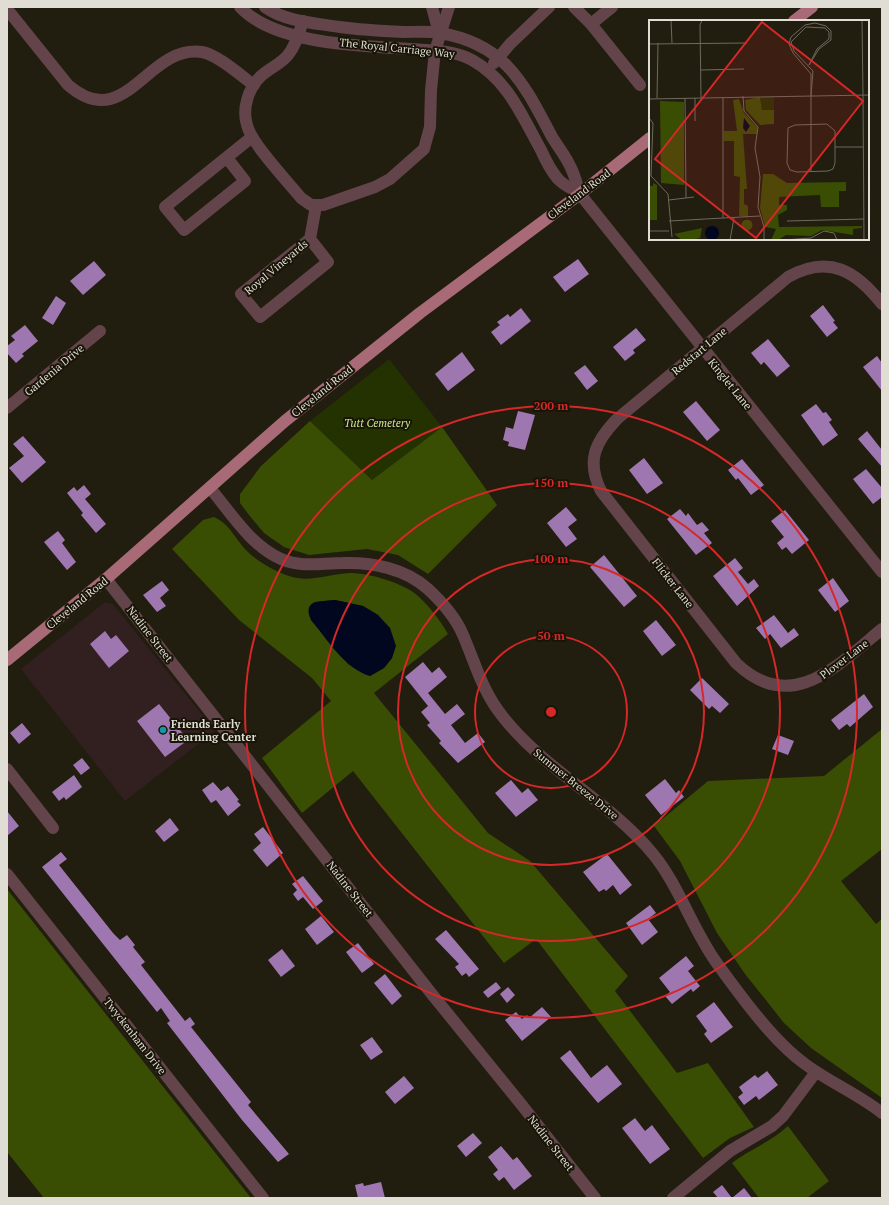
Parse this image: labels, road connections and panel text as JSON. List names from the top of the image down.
{
  "streets": {
    "main road": ["Cleveland Road"],
    "street": [
      "The Royal Carriage Way",
      "Royal Vineyards",
      "Redstart Lane",
      "Gardenia Drive",
      "Kinglet Lane",
      "Flicker Lane",
      "Nadine Street",
      "Plover Lane",
      "Summer Breeze Drive",
      "Twyckenham Drive"
    ]
  },
  "crossings": [
    ["The Royal Carriage Way", "Cleveland Road"],
    ["The Royal Carriage Way", "Kinglet Lane"],
    ["Cleveland Road", "Kinglet Lane"],
    ["Cleveland Road", "Nadine Street"],
    ["Cleveland Road", "Summer Breeze Drive"],
    ["Redstart Lane", "Kinglet Lane"],
    ["Redstart Lane", "Flicker Lane"],
    ["Flicker Lane", "Plover Lane"]
  ],
  "parks": ["Tutt Cemetery"],
  "places": ["Friends Early Learning Center"],
  "rings": [
    "200 m",
    "150 m",
    "100 m",
    "50 m"
  ]
}
